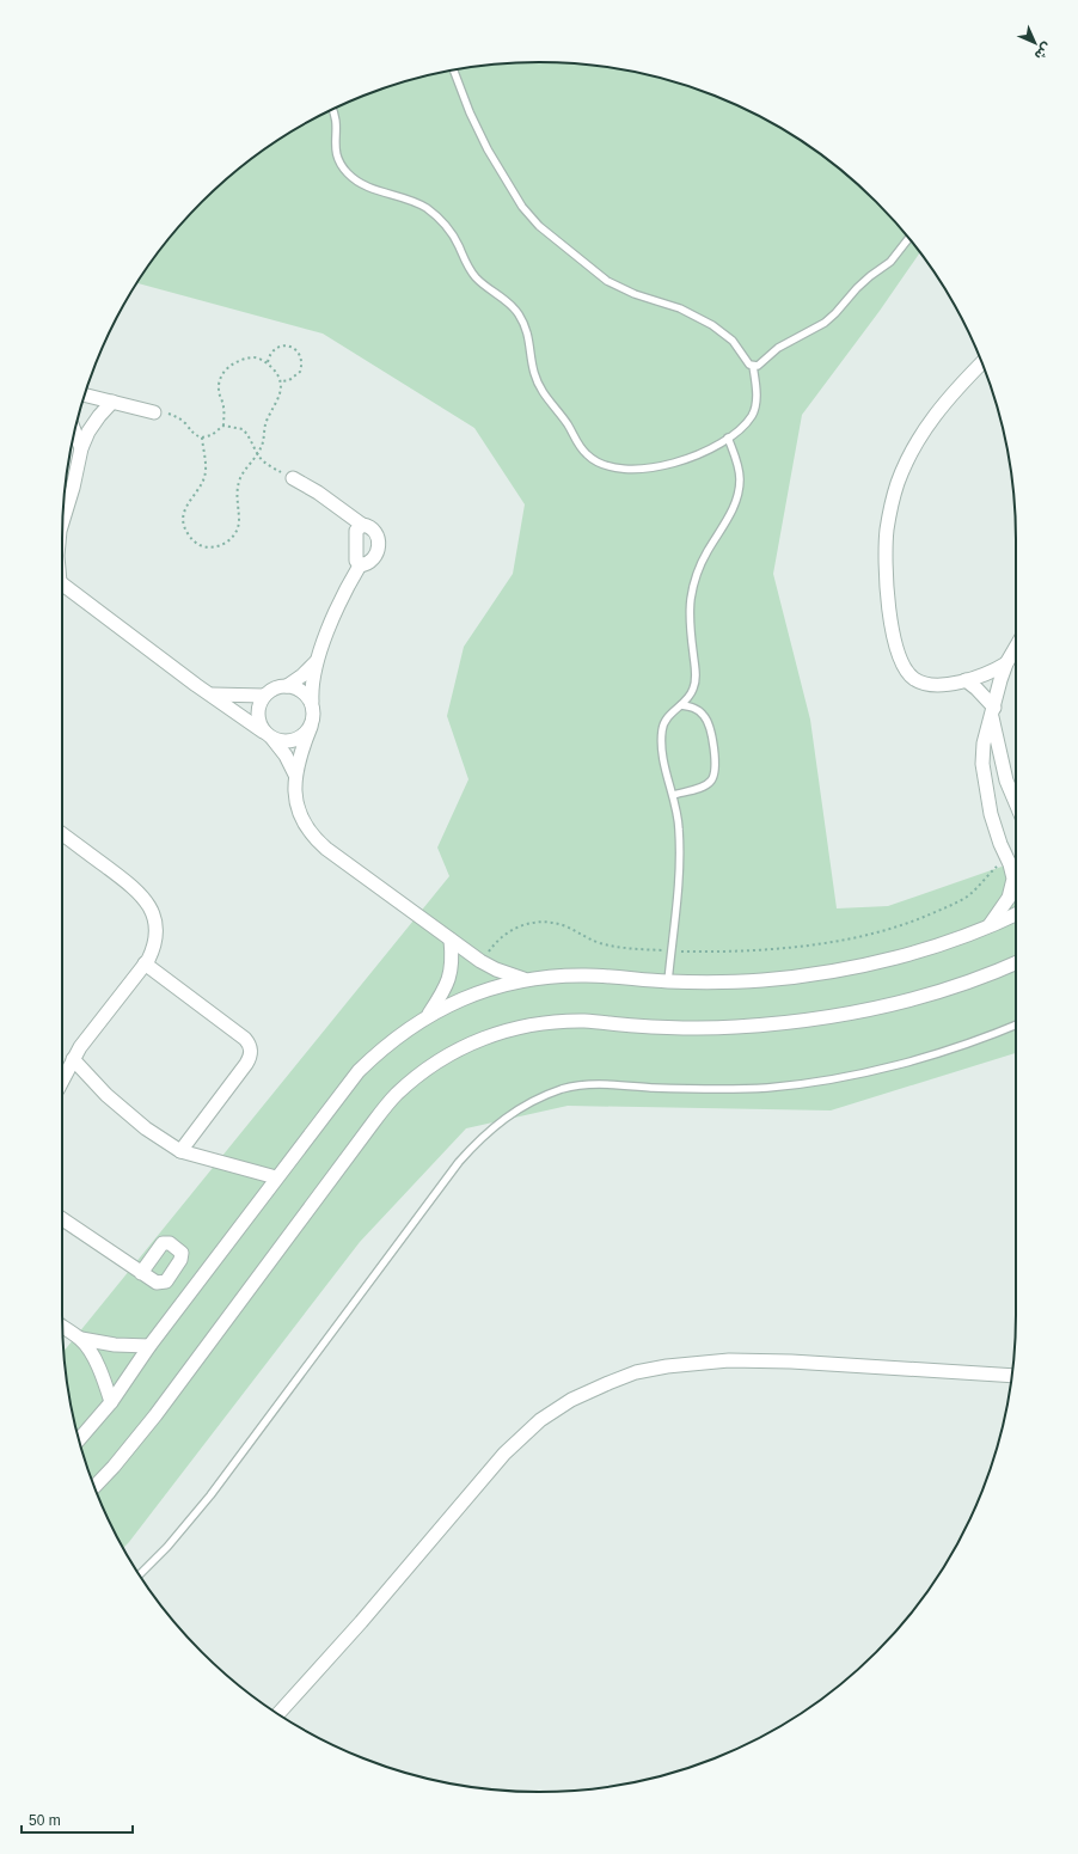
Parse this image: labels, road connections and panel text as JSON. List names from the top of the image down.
{
  "scale_bar": "50 m",
  "north": "bottom right"
}
